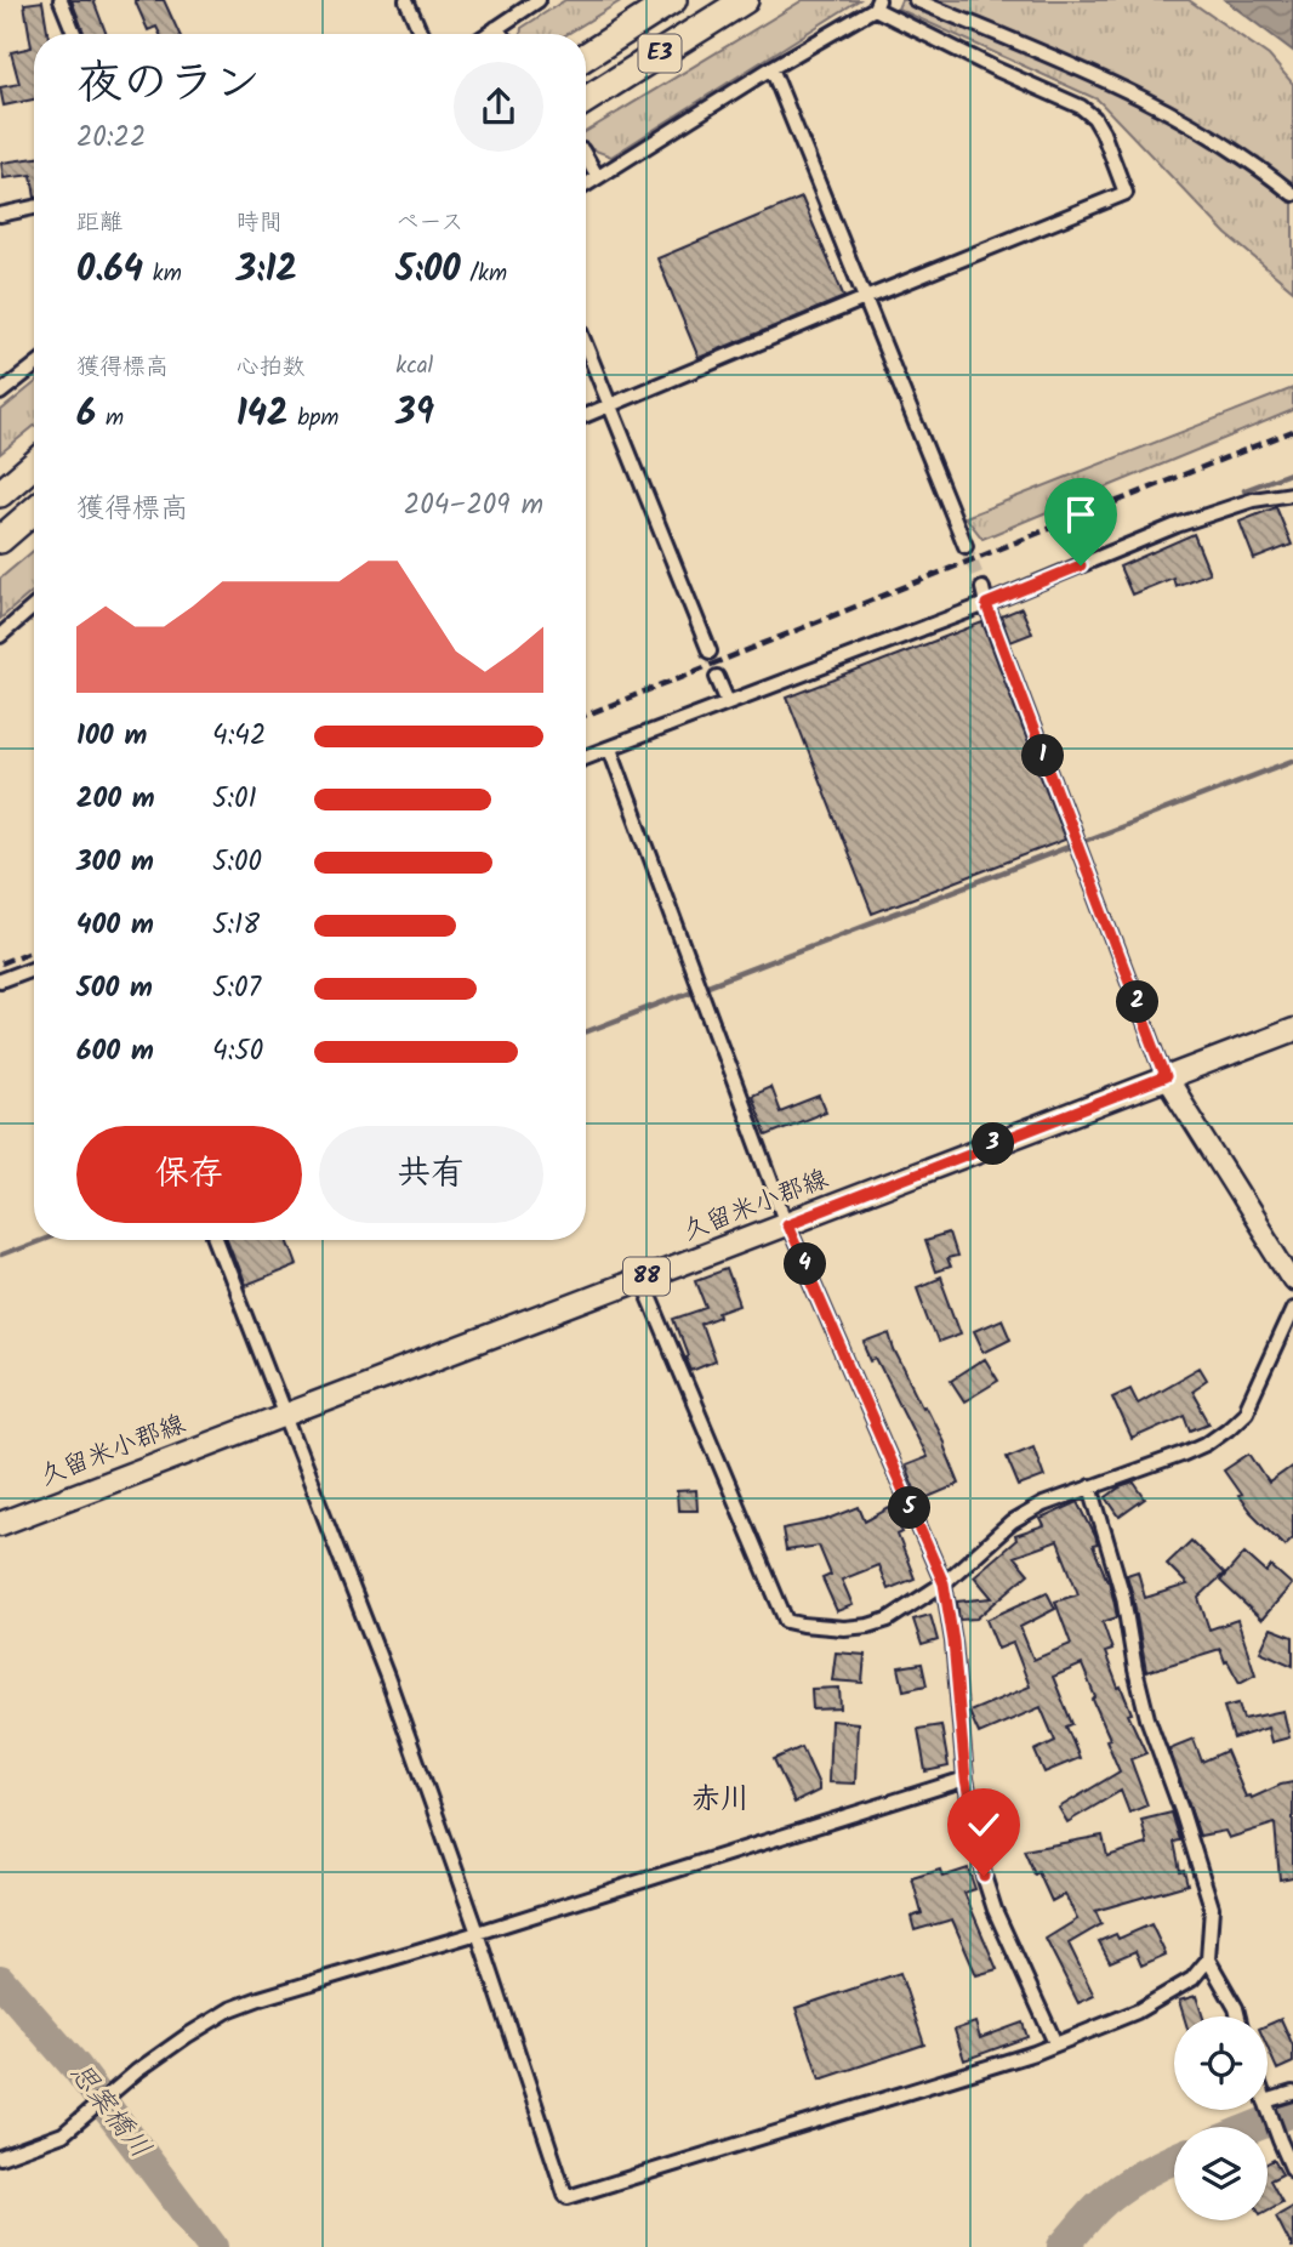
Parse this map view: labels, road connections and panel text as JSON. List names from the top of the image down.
{
  "streets": {
    "highway": ["E3"],
    "main road": ["久留米小郡線", "88"]
  },
  "districts": ["赤川"],
  "water": ["思案橋川"],
  "page": {
    "heading": ["夜のラン", "20:22"],
    "stats": [
      ["距離", "0.64 km"],
      ["時間", "3:12"],
      ["ペース", "5:00 /km"],
      ["獲得標高", "6 m"],
      ["心拍数", "142 bpm"],
      ["kcal", "39"]
    ],
    "chart": ["獲得標高", "204–209 m"],
    "list": [
      {
        "name": "100 m",
        "note": "4:42"
      },
      {
        "name": "200 m",
        "note": "5:01"
      },
      {
        "name": "300 m",
        "note": "5:00"
      },
      {
        "name": "400 m",
        "note": "5:18"
      },
      {
        "name": "500 m",
        "note": "5:07"
      },
      {
        "name": "600 m",
        "note": "4:50"
      }
    ],
    "pins": [
      "1",
      "2",
      "3",
      "4",
      "5"
    ],
    "buttons": ["保存", "共有"]
  }
}
